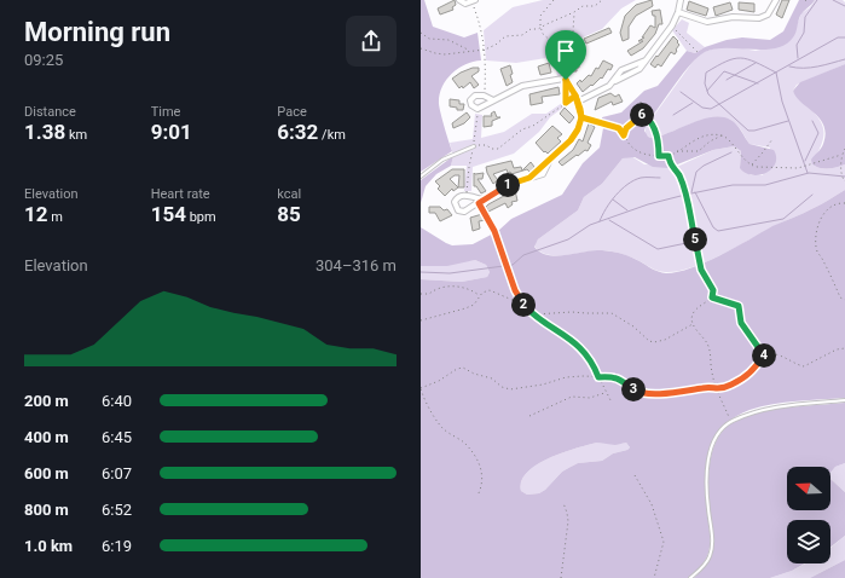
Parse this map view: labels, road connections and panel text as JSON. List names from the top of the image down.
{
  "north": "left",
  "page": {
    "heading": ["Morning run", "09:25"],
    "stats": [
      ["Distance", "1.38 km"],
      ["Time", "9:01"],
      ["Pace", "6:32 /km"],
      ["Elevation", "12 m"],
      ["Heart rate", "154 bpm"],
      ["kcal", "85"]
    ],
    "pins": [
      "6",
      "1",
      "5",
      "2",
      "4",
      "3"
    ],
    "chart": ["Elevation", "304–316 m"],
    "list": [
      {
        "name": "200 m",
        "note": "6:40"
      },
      {
        "name": "400 m",
        "note": "6:45"
      },
      {
        "name": "600 m",
        "note": "6:07"
      },
      {
        "name": "800 m",
        "note": "6:52"
      },
      {
        "name": "1.0 km",
        "note": "6:19"
      }
    ]
  }
}
